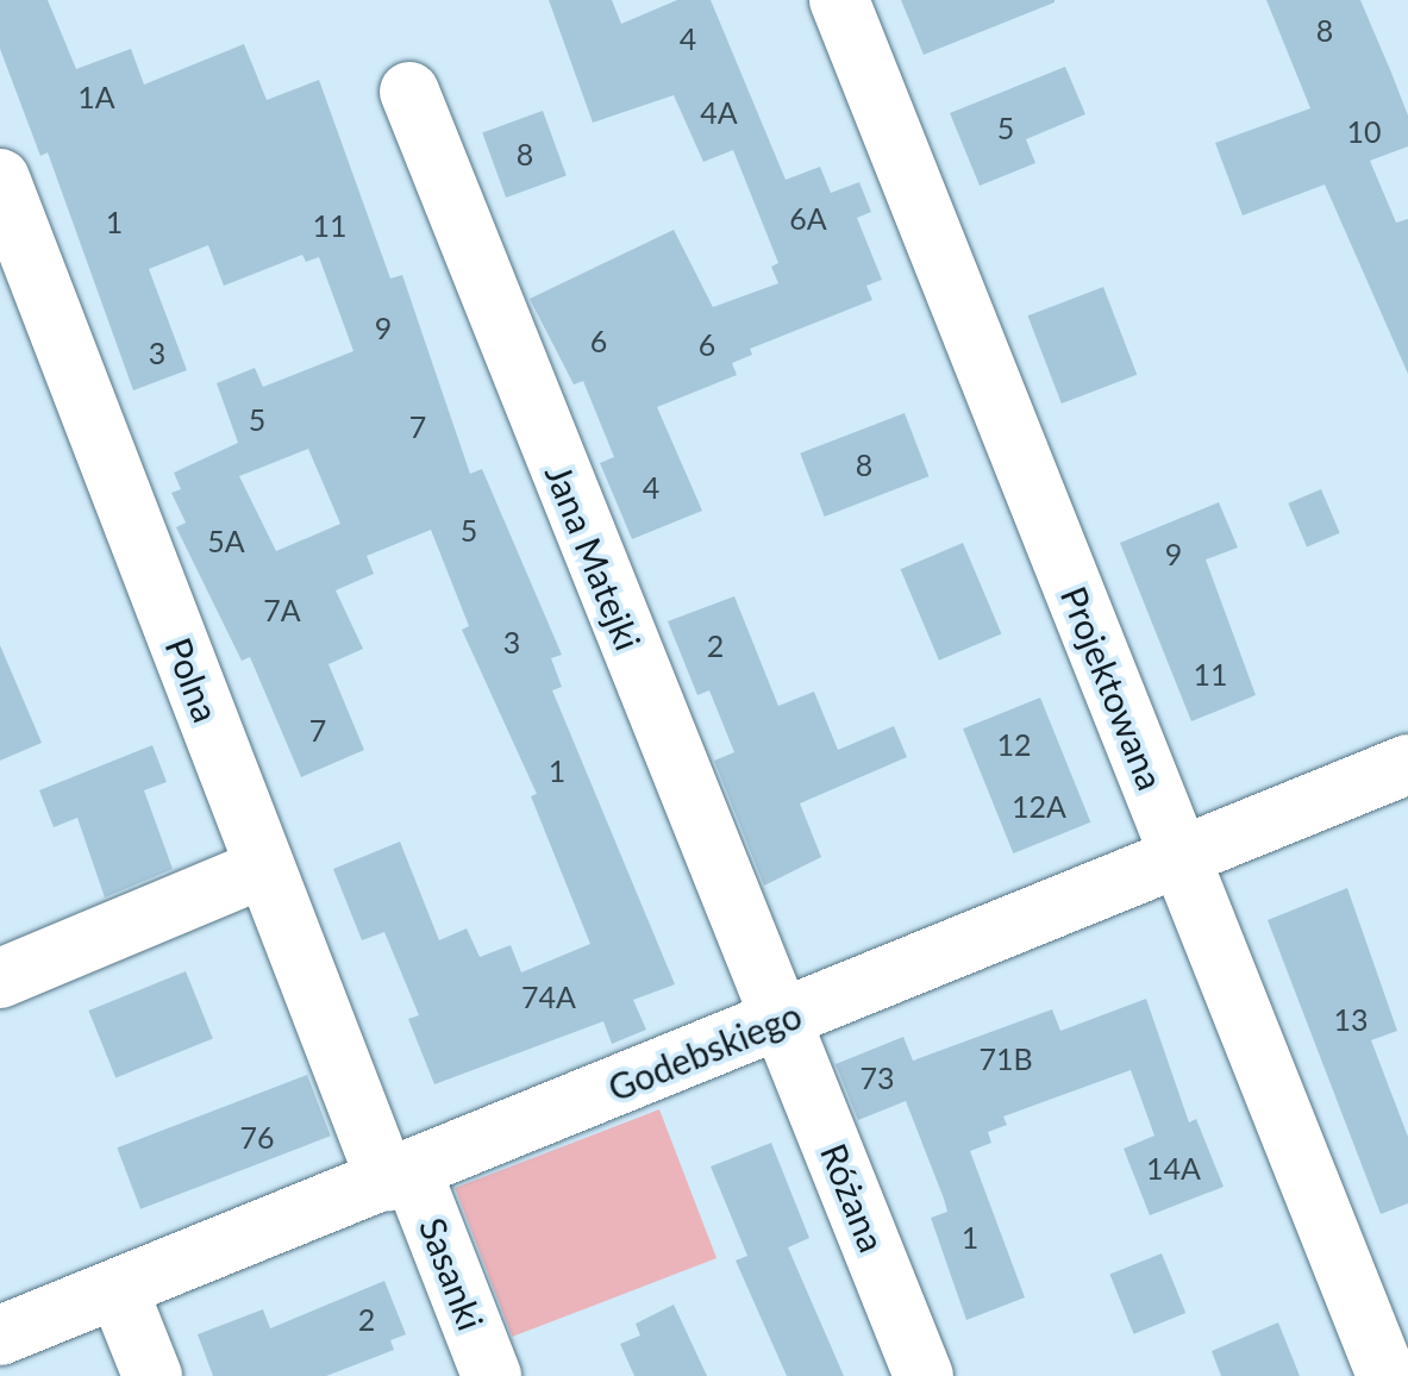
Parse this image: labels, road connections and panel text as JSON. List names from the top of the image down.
{
  "streets": {
    "street": [
      "Jana Matejki",
      "Polna",
      "Projektowana",
      "Godebskiego",
      "Różana",
      "Sasanki"
    ]
  },
  "crossings": [
    ["Jana Matejki", "Godebskiego"],
    ["Jana Matejki", "Różana"],
    ["Polna", "Godebskiego"],
    ["Polna", "Sasanki"],
    ["Projektowana", "Godebskiego"],
    ["Godebskiego", "Różana"],
    ["Godebskiego", "Sasanki"]
  ],
  "house_numbers": [
    "8",
    "4",
    "1A",
    "4A",
    "5",
    "10",
    "8",
    "6A",
    "1",
    "11",
    "9",
    "6",
    "6",
    "3",
    "5",
    "7",
    "8",
    "4",
    "5",
    "5A",
    "9",
    "7A",
    "3",
    "2",
    "11",
    "7",
    "12",
    "1",
    "12A",
    "74A",
    "13",
    "71B",
    "73",
    "76",
    "14A",
    "1",
    "2"
  ]
}
